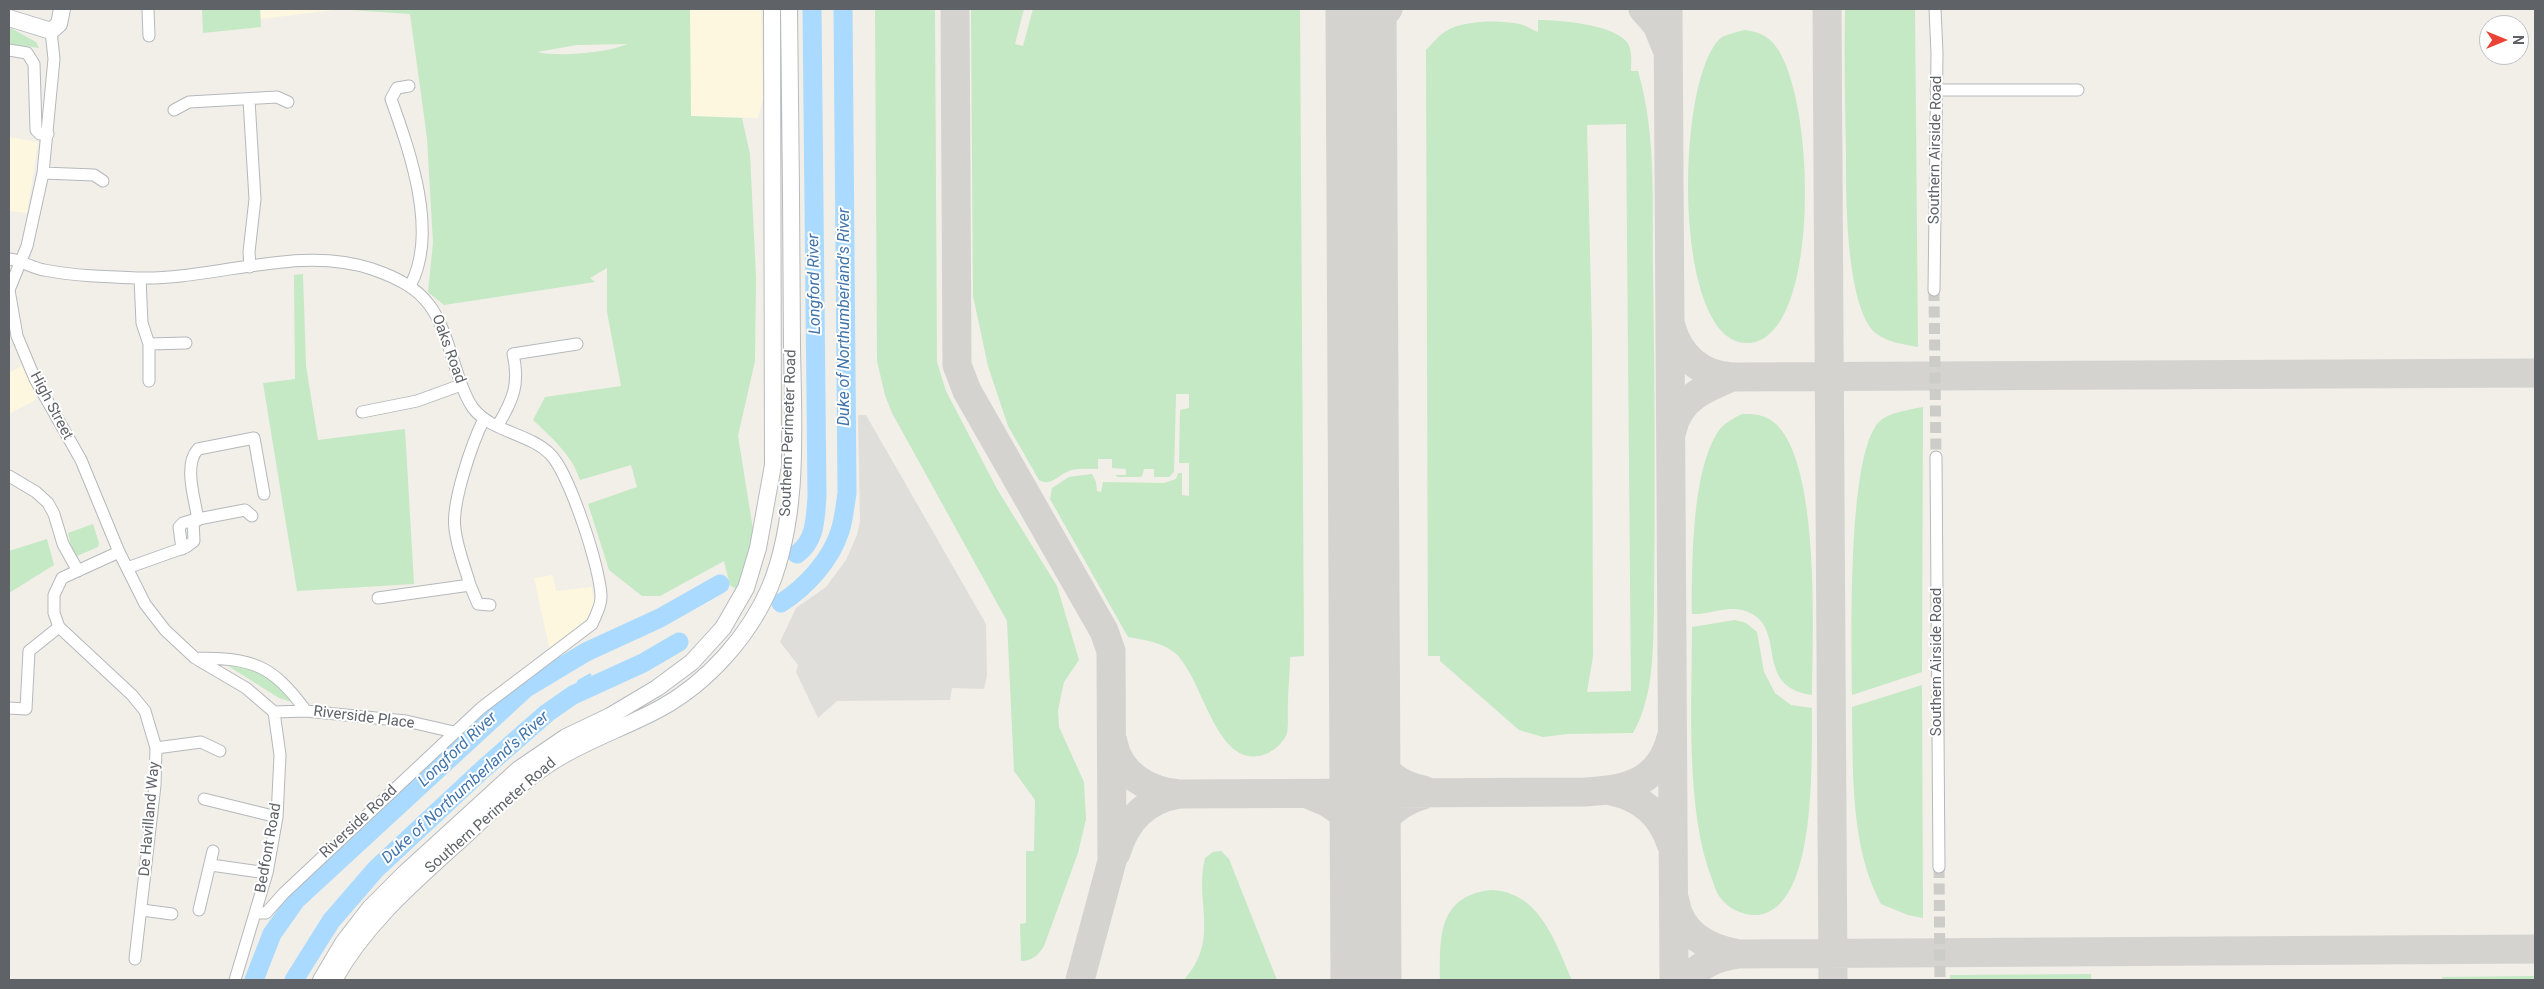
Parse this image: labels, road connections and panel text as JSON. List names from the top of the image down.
{
  "streets": {
    "street": [
      "Southern Airside Road",
      "Oaks Road",
      "High Street",
      "Southern Perimeter Road",
      "Riverside Place",
      "De Havilland Way",
      "Riverside Road",
      "Bedfont Road"
    ]
  },
  "crossings": [
    ["Oaks Road", "High Street"],
    ["Oaks Road", "Riverside Road"],
    ["High Street", "Riverside Place"],
    ["High Street", "Bedfont Road"],
    ["Riverside Place", "Riverside Road"],
    ["Riverside Place", "Bedfont Road"],
    ["Riverside Road", "Bedfont Road"]
  ],
  "water": ["Longford River", "Duke of Northumberland's River"],
  "north": "right"
}
